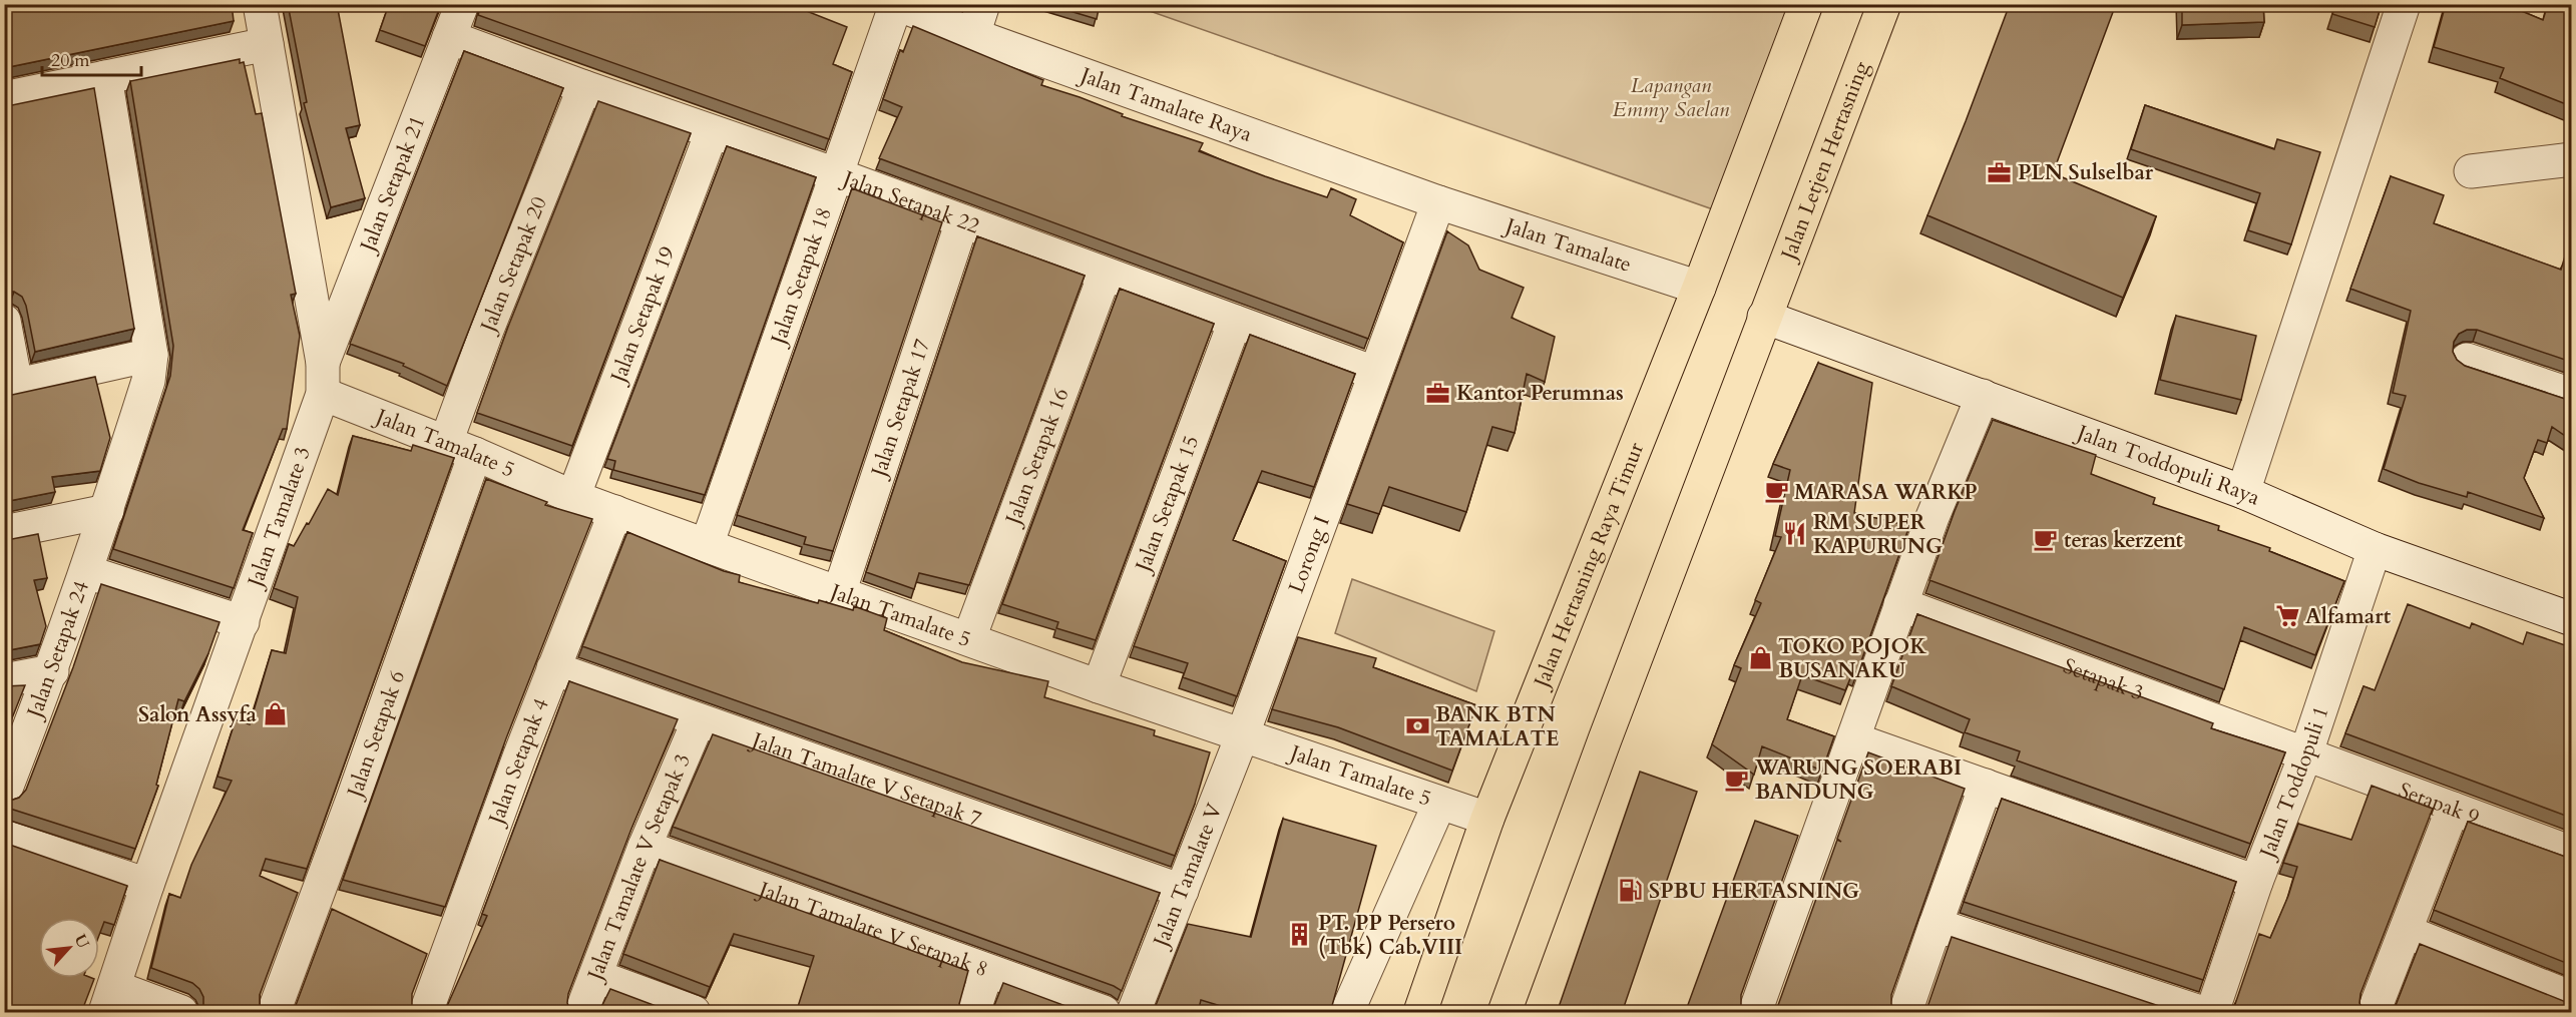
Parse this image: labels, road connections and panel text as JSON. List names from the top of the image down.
{
  "streets": {
    "main road": ["Jalan Letjen Hertasning", "Jalan Hertasning Raya Timur"],
    "street": [
      "Jalan Tamalate Raya",
      "Jalan Setapak 21",
      "Jalan Setapak 22",
      "Jalan Tamalate",
      "Jalan Setapak 20",
      "Jalan Setapak 18",
      "Jalan Setapak 19",
      "Jalan Setapak 17",
      "Jalan Tamalate 5",
      "Jalan Setapak 16",
      "Jalan Toddopuli Raya",
      "Jalan Setapak 15",
      "Jalan Tamalate 3",
      "Lorong I",
      "Jalan Setapak 24",
      "Setapak 3",
      "Jalan Setapak 6",
      "Jalan Setapak 4",
      "Jalan Tamalate V Setapak 7",
      "Jalan Toddopuli 1",
      "Setapak 9",
      "Jalan Tamalate V Setapak 3",
      "Jalan Tamalate V",
      "Jalan Tamalate V Setapak 8"
    ]
  },
  "crossings": [
    ["Jalan Tamalate Raya", "Jalan Tamalate"],
    ["Jalan Tamalate Raya", "Jalan Setapak 18"],
    ["Jalan Tamalate Raya", "Lorong I"],
    ["Jalan Letjen Hertasning", "Jalan Toddopuli Raya"],
    ["Jalan Setapak 21", "Jalan Setapak 22"],
    ["Jalan Setapak 21", "Jalan Tamalate 5"],
    ["Jalan Setapak 21", "Jalan Tamalate 3"],
    ["Jalan Setapak 22", "Jalan Setapak 20"],
    ["Jalan Setapak 22", "Jalan Setapak 18"],
    ["Jalan Setapak 22", "Jalan Setapak 19"],
    ["Jalan Setapak 22", "Jalan Setapak 17"],
    ["Jalan Setapak 22", "Jalan Setapak 16"],
    ["Jalan Setapak 22", "Jalan Setapak 15"],
    ["Jalan Setapak 22", "Lorong I"],
    ["Jalan Tamalate", "Lorong I"],
    ["Jalan Tamalate", "Jalan Hertasning Raya Timur"],
    ["Jalan Setapak 20", "Jalan Tamalate 5"],
    ["Jalan Setapak 20", "Jalan Setapak 6"],
    ["Jalan Setapak 18", "Jalan Tamalate 5"],
    ["Jalan Setapak 19", "Jalan Tamalate 5"],
    ["Jalan Setapak 17", "Jalan Tamalate 5"],
    ["Jalan Tamalate 5", "Jalan Setapak 16"],
    ["Jalan Tamalate 5", "Jalan Setapak 15"],
    ["Jalan Tamalate 5", "Jalan Tamalate 3"],
    ["Jalan Tamalate 5", "Lorong I"],
    ["Jalan Tamalate 5", "Jalan Hertasning Raya Timur"],
    ["Jalan Tamalate 5", "Jalan Setapak 6"],
    ["Jalan Tamalate 5", "Jalan Setapak 4"],
    ["Jalan Tamalate 5", "Jalan Tamalate V"],
    ["Jalan Toddopuli Raya", "Jalan Toddopuli 1"],
    ["Lorong I", "Jalan Tamalate V"],
    ["Setapak 3", "Jalan Toddopuli 1"],
    ["Setapak 3", "Setapak 9"],
    ["Jalan Setapak 4", "Jalan Tamalate V Setapak 7"],
    ["Jalan Tamalate V Setapak 7", "Jalan Tamalate V Setapak 3"],
    ["Jalan Tamalate V Setapak 7", "Jalan Tamalate V"],
    ["Jalan Toddopuli 1", "Setapak 9"],
    ["Jalan Tamalate V Setapak 3", "Jalan Tamalate V Setapak 8"]
  ],
  "parks": ["Lapangan Emmy Saelan"],
  "places": {
    "office": ["PLN Sulselbar", "Kantor Perumnas"],
    "cafe": ["MARASA WARKP", "teras kerzent", "WARUNG SOERABI BANDUNG"],
    "restaurant": ["RM SUPER KAPURUNG"],
    "supermarket": ["Alfamart"],
    "shop": ["TOKO POJOK BUSANAKU", "Salon Assyfa"],
    "bank": ["BANK BTN TAMALATE"],
    "fuel station": ["SPBU HERTASNING"],
    "building": ["PT. PP Persero (Tbk) Cab.VIII"]
  },
  "scale_bar": "20 m",
  "north": "top right"
}
